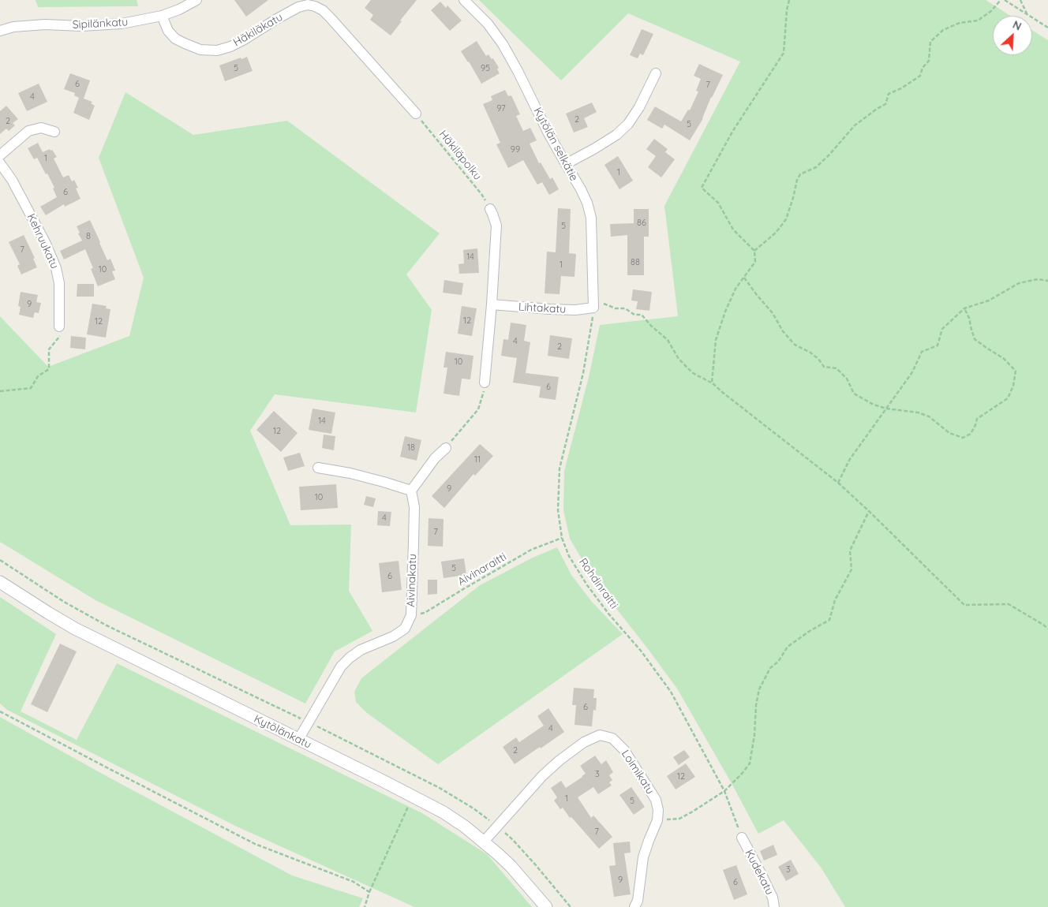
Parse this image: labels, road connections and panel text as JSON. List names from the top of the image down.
{
  "streets": {
    "street": [
      "Sipilänkatu",
      "Häkiläkatu",
      "Kytölän selkätie",
      "Kehruukatu",
      "Lihtakatu",
      "Aivinakatu",
      "Kytölänkatu",
      "Loimikatu",
      "Kudekatu"
    ],
    "path": ["Häkiläpolku", "Aivinaraitti", "Rohdinraitti"]
  },
  "crossings": [
    ["Sipilänkatu", "Häkiläkatu"],
    ["Häkiläkatu", "Häkiläpolku"],
    ["Kytölän selkätie", "Lihtakatu"],
    ["Kytölän selkätie", "Rohdinraitti"],
    ["Lihtakatu", "Rohdinraitti"],
    ["Aivinaraitti", "Aivinakatu"],
    ["Aivinaraitti", "Rohdinraitti"],
    ["Aivinakatu", "Kytölänkatu"],
    ["Rohdinraitti", "Kudekatu"],
    ["Kytölänkatu", "Loimikatu"]
  ],
  "house_numbers": [
    "5",
    "95",
    "6",
    "7",
    "4",
    "97",
    "2",
    "2",
    "5",
    "99",
    "1",
    "1",
    "6",
    "86",
    "5",
    "8",
    "7",
    "14",
    "88",
    "1",
    "10",
    "9",
    "12",
    "12",
    "4",
    "2",
    "10",
    "6",
    "14",
    "12",
    "18",
    "11",
    "9",
    "10",
    "4",
    "7",
    "5",
    "6",
    "6",
    "4",
    "2",
    "3",
    "12",
    "1",
    "5",
    "7",
    "3",
    "9",
    "6"
  ],
  "north": "top right"
}
